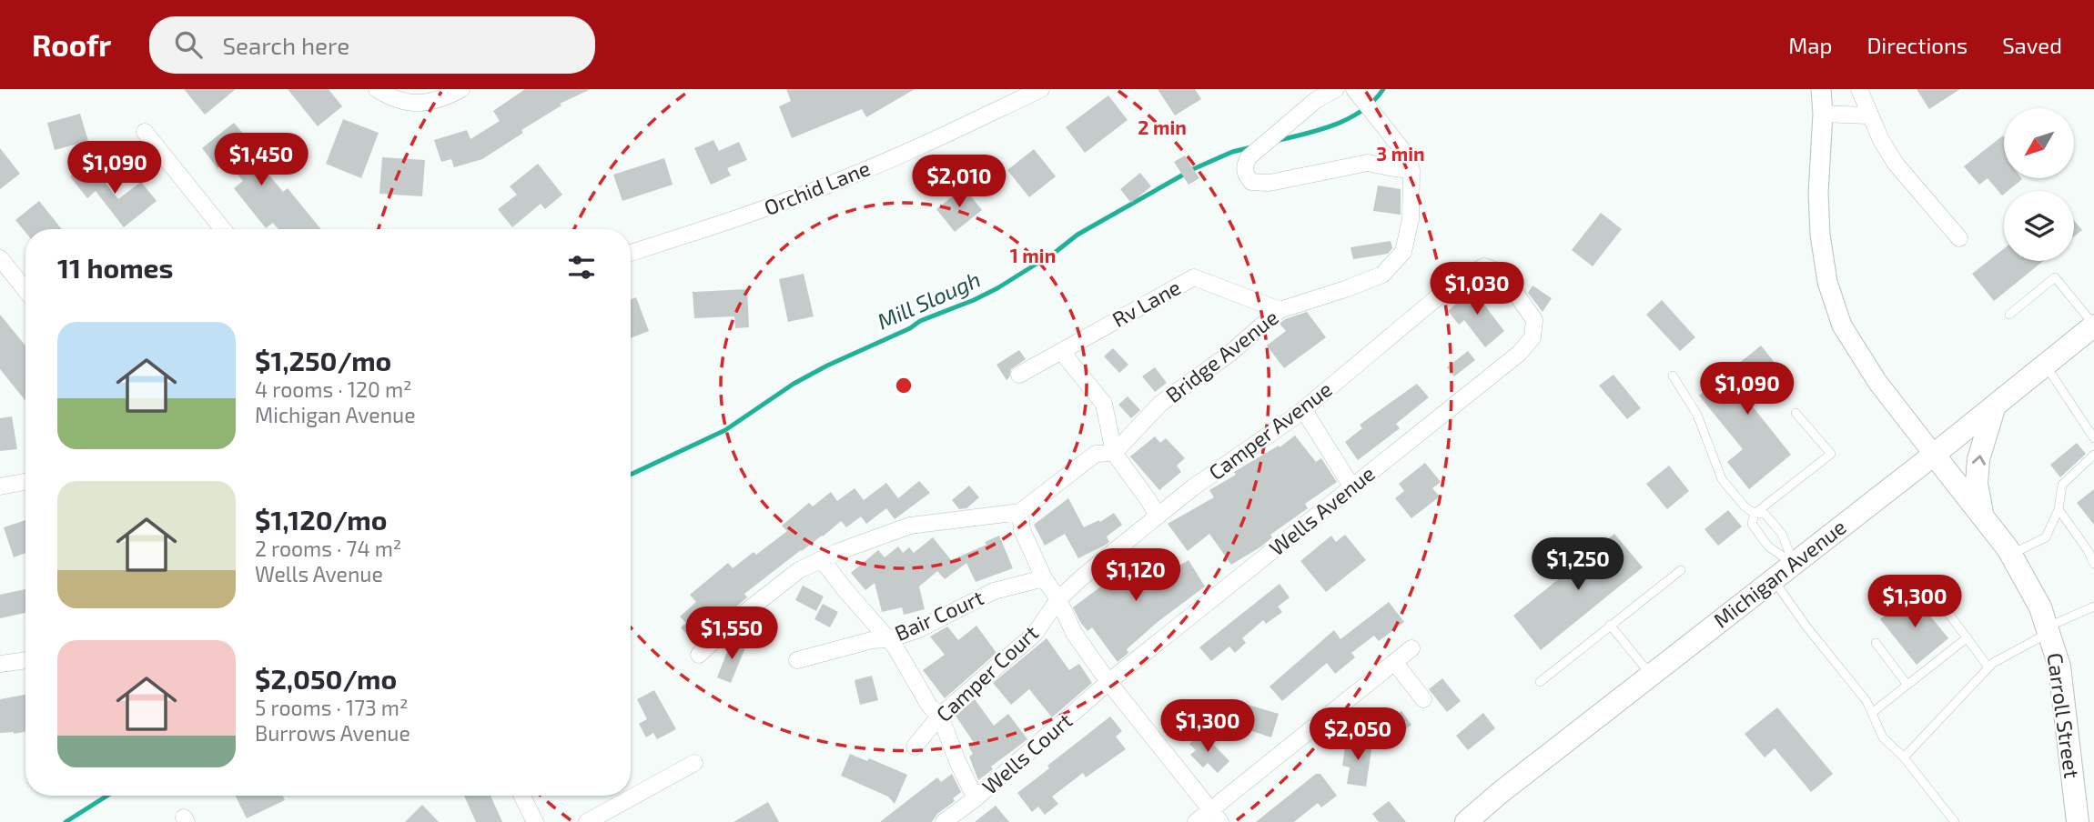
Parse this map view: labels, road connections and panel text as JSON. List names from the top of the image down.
{
  "streets": {
    "main road": ["Michigan Avenue", "Carroll Street"],
    "street": [
      "Orchid Lane",
      "Rv Lane",
      "Bridge Avenue",
      "Camper Avenue",
      "Wells Avenue",
      "Bair Court",
      "Camper Court",
      "Wells Court"
    ]
  },
  "crossings": [
    ["Rv Lane", "Bridge Avenue"],
    ["Camper Avenue", "Wells Avenue"],
    ["Camper Avenue", "Camper Court"],
    ["Wells Avenue", "Wells Court"],
    ["Michigan Avenue", "Carroll Street"]
  ],
  "water": ["Mill Slough"],
  "north": "bottom left",
  "page": {
    "header": "Roofr",
    "search": "Search here",
    "nav": ["Map", "Directions", "Saved"],
    "price": [
      "$1,450",
      "$1,090",
      "$2,010",
      "$1,030",
      "$1,090",
      "$1,250",
      "$1,120",
      "$1,300",
      "$1,550",
      "$1,300",
      "$2,050"
    ],
    "heading": "11 homes",
    "list": [
      {
        "name": "$1,250/mo",
        "note": "4 rooms · 120 m² · Michigan Avenue"
      },
      {
        "name": "$1,120/mo",
        "note": "2 rooms · 74 m² · Wells Avenue"
      },
      {
        "name": "$2,050/mo",
        "note": "5 rooms · 173 m² · Burrows Avenue"
      }
    ]
  },
  "rings": ["2 min", "3 min", "1 min"]
}
